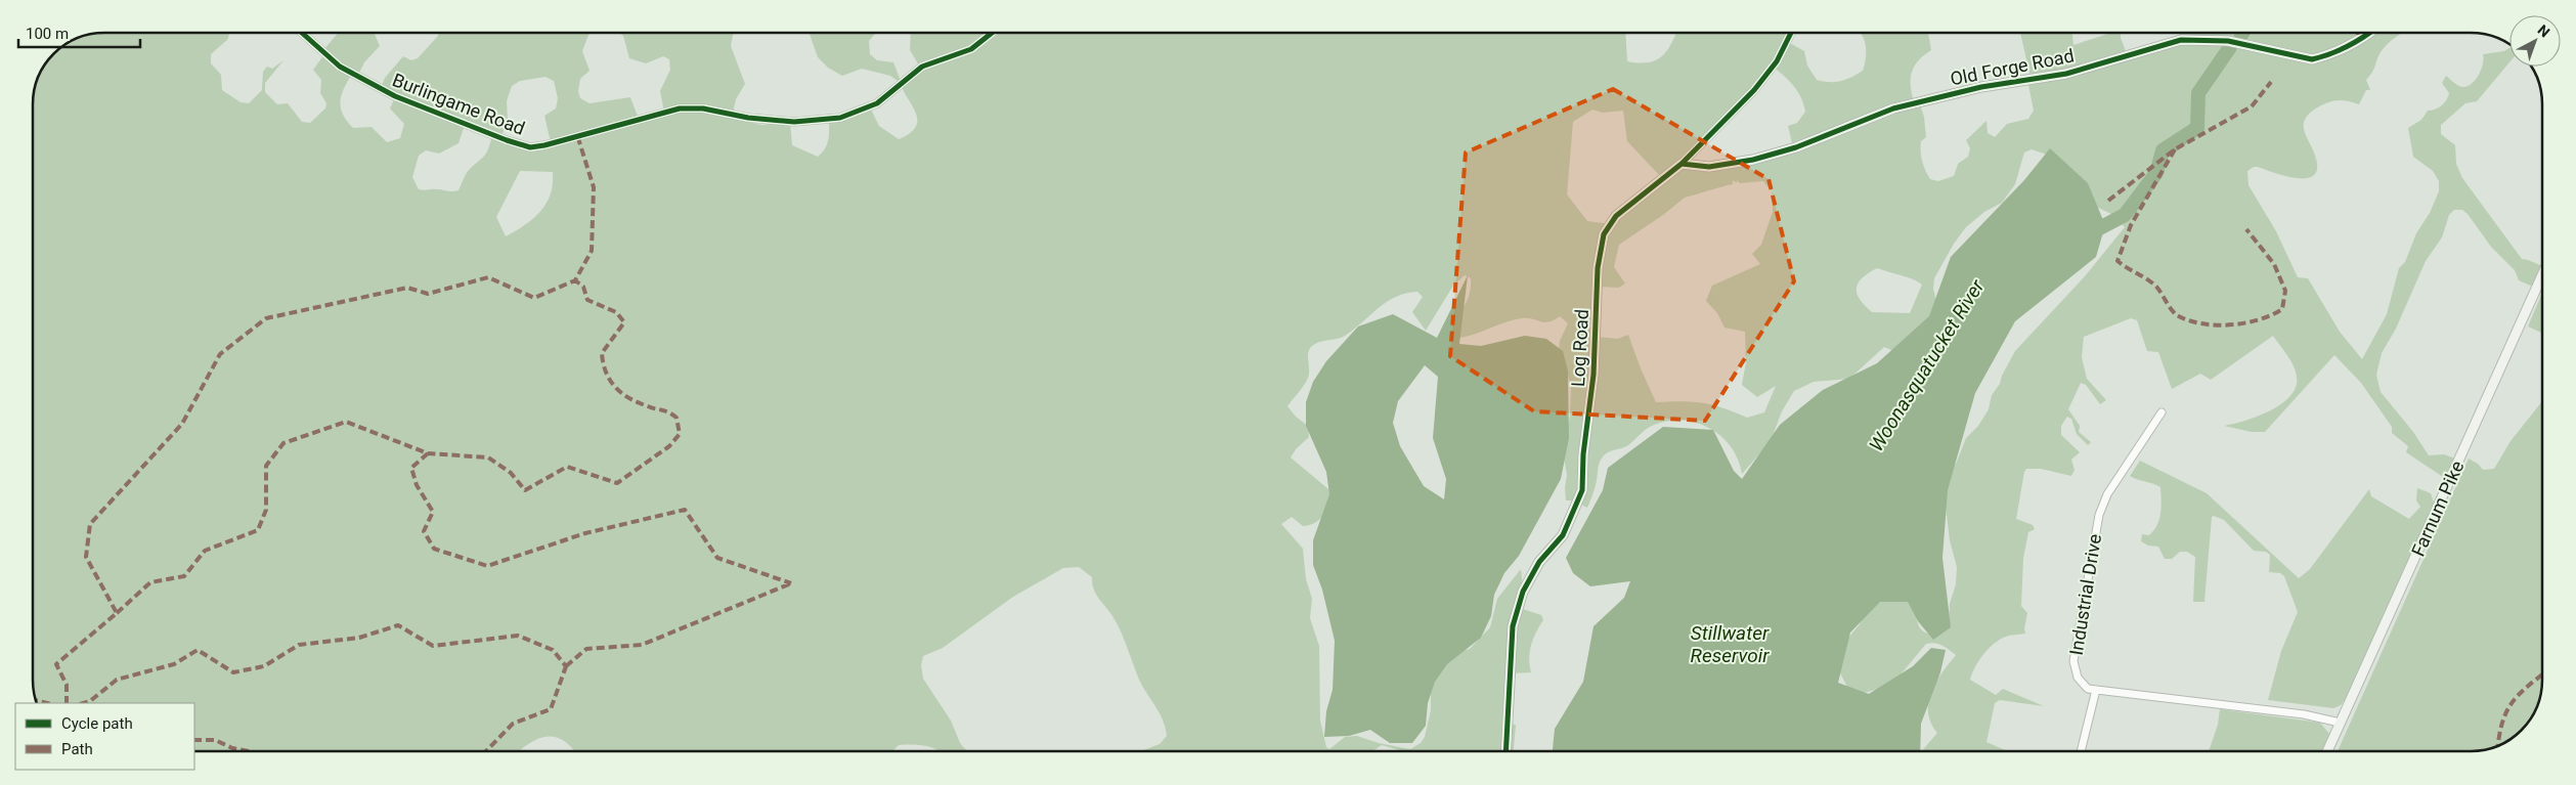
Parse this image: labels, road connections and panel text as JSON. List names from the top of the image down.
{
  "streets": {
    "main road": ["Farnum Pike"],
    "street": [
      "Old Forge Road",
      "Burlingame Road",
      "Log Road",
      "Industrial Drive"
    ]
  },
  "crossings": [
    ["Old Forge Road", "Log Road"]
  ],
  "water": ["Woonasquatucket River", "Stillwater Reservoir"],
  "legend": ["Cycle path", "Path"],
  "scale_bar": "100 m",
  "north": "top right"
}
